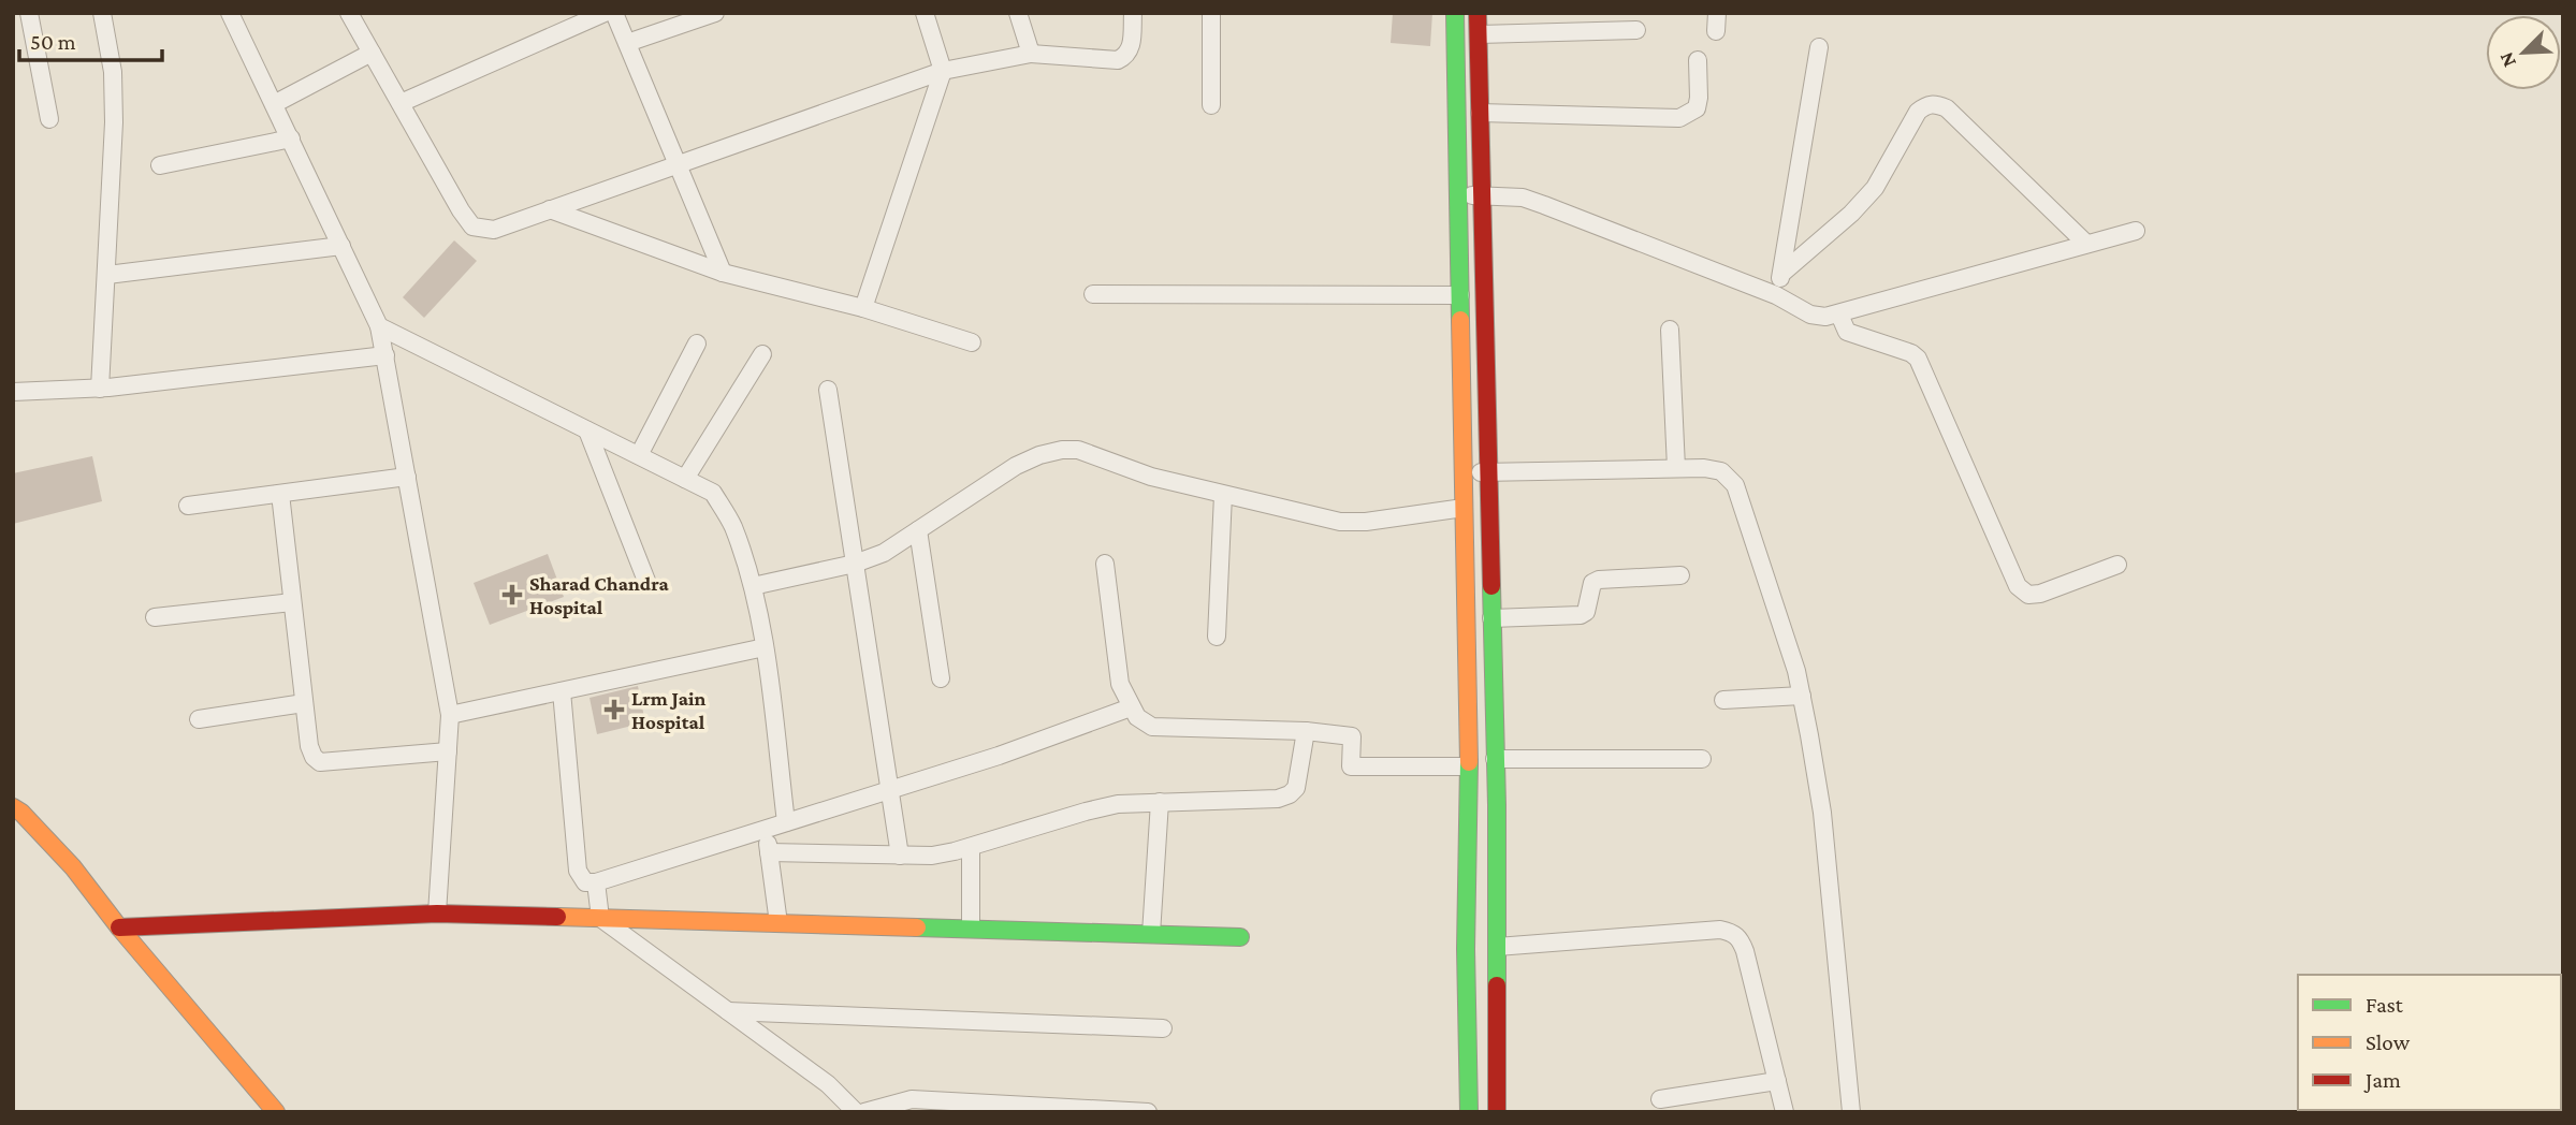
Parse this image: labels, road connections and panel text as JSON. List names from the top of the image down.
{
  "places": {
    "health": ["Sharad Chandra Hospital", "Lrm Jain Hospital"]
  },
  "legend": ["Fast", "Slow", "Jam"],
  "scale_bar": "50 m",
  "north": "bottom left"
}
